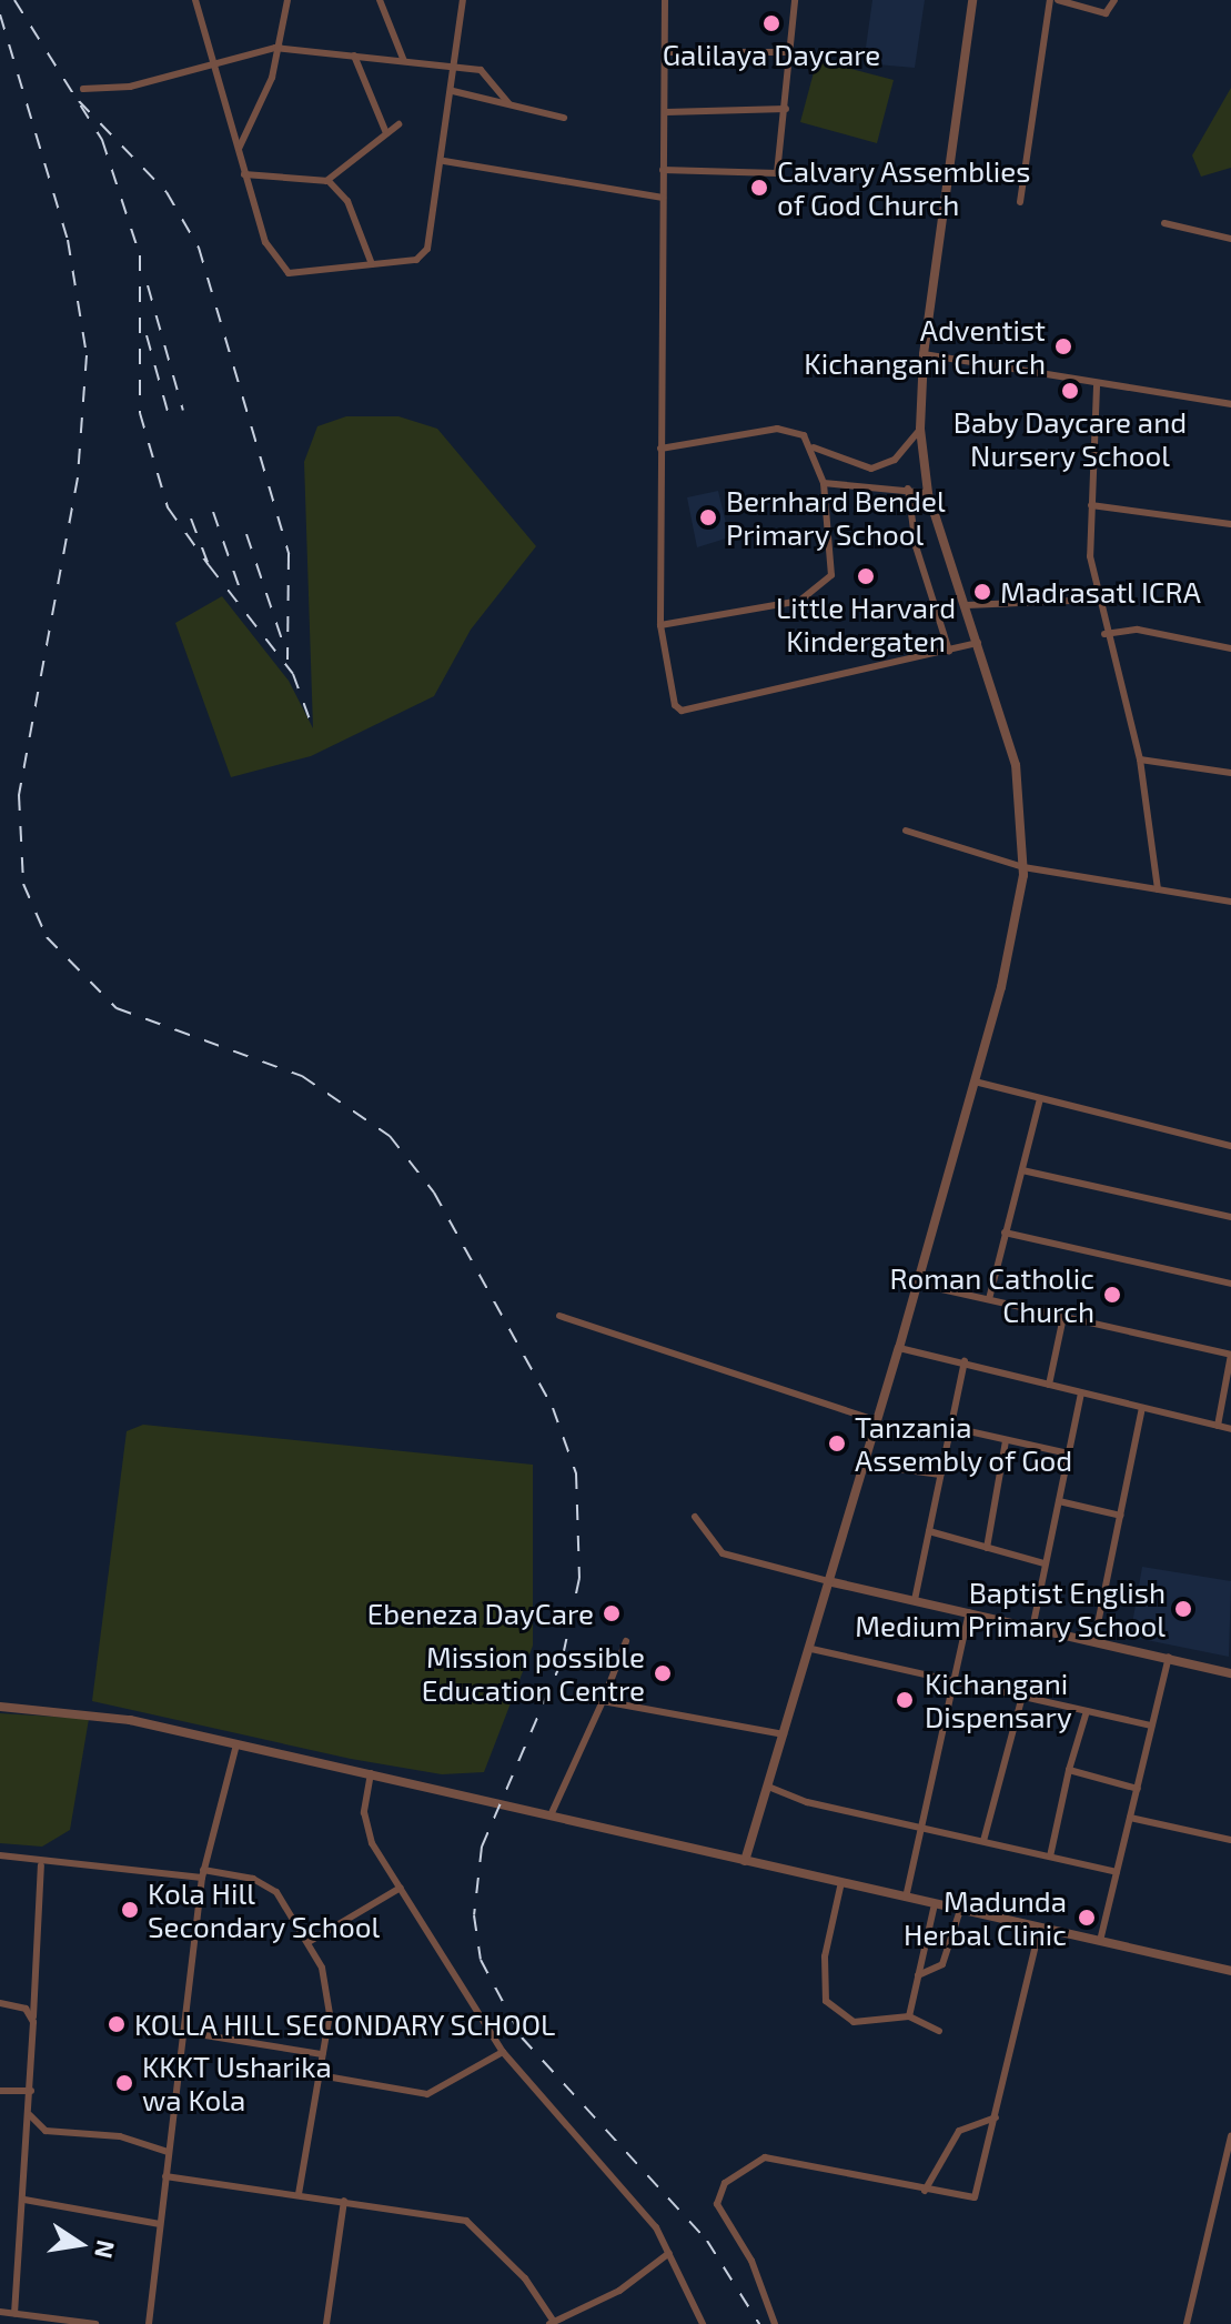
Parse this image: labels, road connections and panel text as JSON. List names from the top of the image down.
{
  "places": [
    "Galilaya Daycare",
    "Calvary Assemblies of God Church",
    "Adventist Kichangani Church",
    "Baby Daycare and Nursery School",
    "Bernhard Bendel Primary School",
    "Little Harvard Kindergaten",
    "Madrasatl ICRA",
    "Roman Catholic Church",
    "Tanzania Assembly of God",
    "Baptist English Medium Primary School",
    "Ebeneza DayCare",
    "Mission possible Education Centre",
    "Kichangani Dispensary",
    "Kola Hill Secondary School",
    "Madunda Herbal Clinic",
    "KOLLA HILL SECONDARY SCHOOL",
    "KKKT Usharika wa Kola"
  ],
  "north": "right"
}
